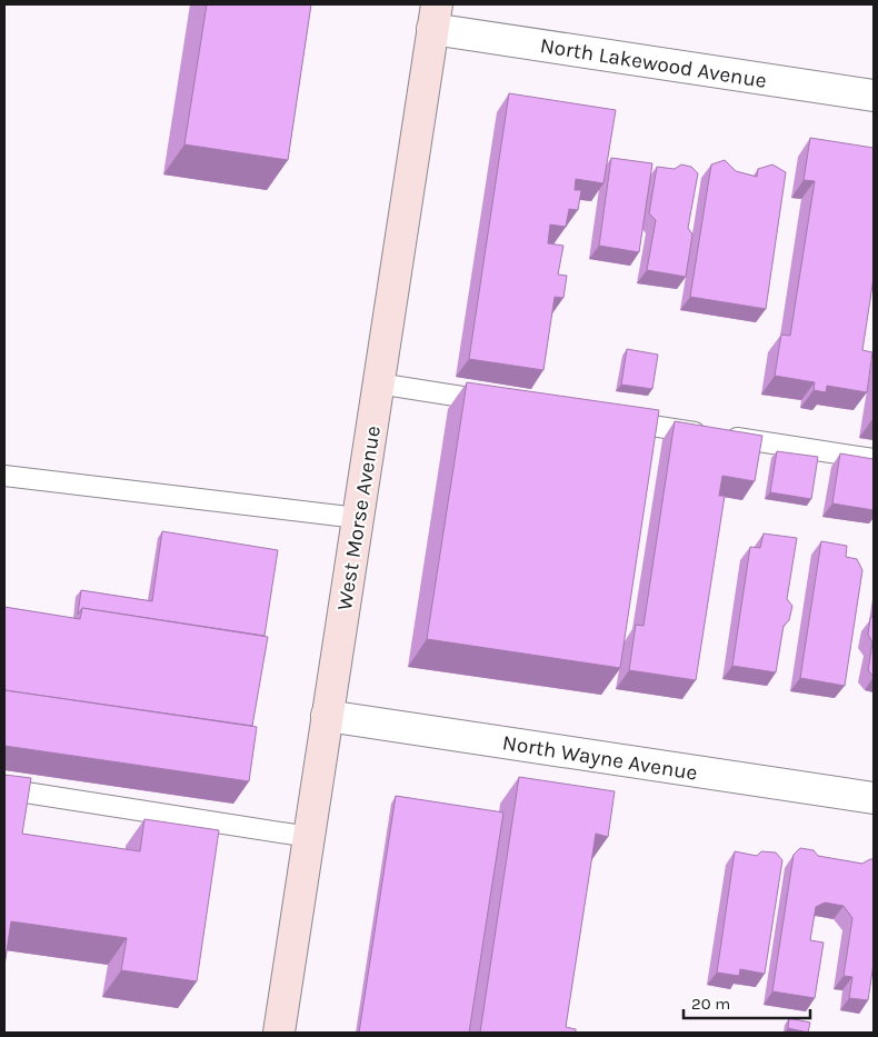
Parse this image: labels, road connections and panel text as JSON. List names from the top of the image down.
{
  "streets": {
    "street": ["North Lakewood Avenue", "West Morse Avenue", "North Wayne Avenue"]
  },
  "crossings": [
    ["North Lakewood Avenue", "West Morse Avenue"],
    ["West Morse Avenue", "North Wayne Avenue"]
  ],
  "scale_bar": "20 m"
}
